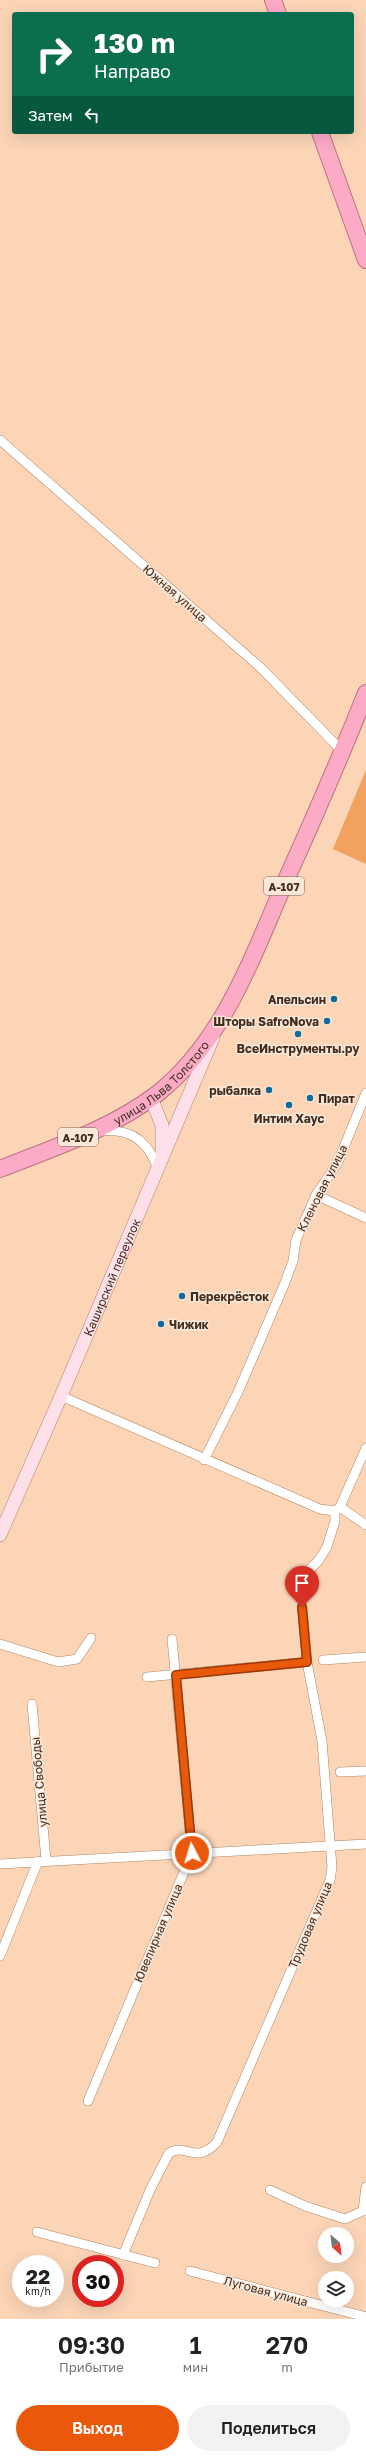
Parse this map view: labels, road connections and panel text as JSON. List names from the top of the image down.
{
  "streets": {
    "highway": ["А-107", "улица Льва Толстого"],
    "main road": ["Каширский переулок"],
    "street": [
      "Южная улица",
      "Кленовая улица",
      "улица Свободы",
      "Трудовая улица",
      "Ювелирная улица",
      "Луговая улица"
    ]
  },
  "crossings": [
    ["Южная улица", "А-107"],
    ["А-107", "улица Льва Толстого"],
    ["А-107", "Каширский переулок"],
    ["улица Льва Толстого", "Каширский переулок"]
  ],
  "places": [
    "Апельсин",
    "Шторы SafroNova",
    "ВсеИнструменты.ру",
    "рыбалка",
    "Пират",
    "Интим Хаус",
    "Перекрёсток",
    "Чижик"
  ],
  "north": "bottom right",
  "page": {
    "turn": ["130 m", "Направо"],
    "then": "Затем",
    "speed": "22 km/h",
    "limit": "30",
    "eta": [
      "09:30",
      "Прибытие",
      "1",
      "мин",
      "270",
      "m"
    ],
    "buttons": ["Выход", "Поделиться"]
  }
}
